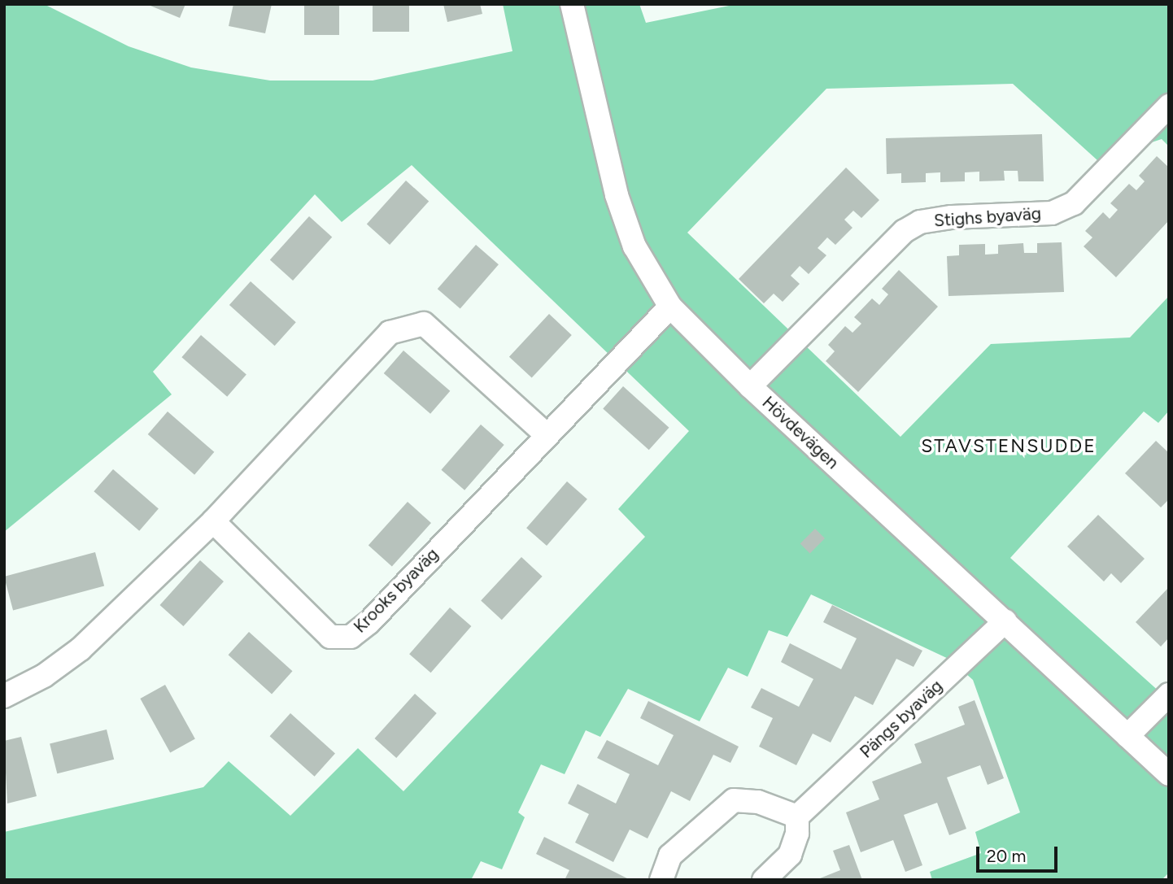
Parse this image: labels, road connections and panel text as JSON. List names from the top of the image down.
{
  "streets": {
    "street": [
      "Stighs byaväg",
      "Hövdevägen",
      "Krooks byaväg",
      "Pängs byaväg"
    ]
  },
  "crossings": [
    ["Stighs byaväg", "Hövdevägen"],
    ["Hövdevägen", "Krooks byaväg"],
    ["Hövdevägen", "Pängs byaväg"]
  ],
  "districts": ["STAVSTENSUDDE"],
  "scale_bar": "20 m"
}
